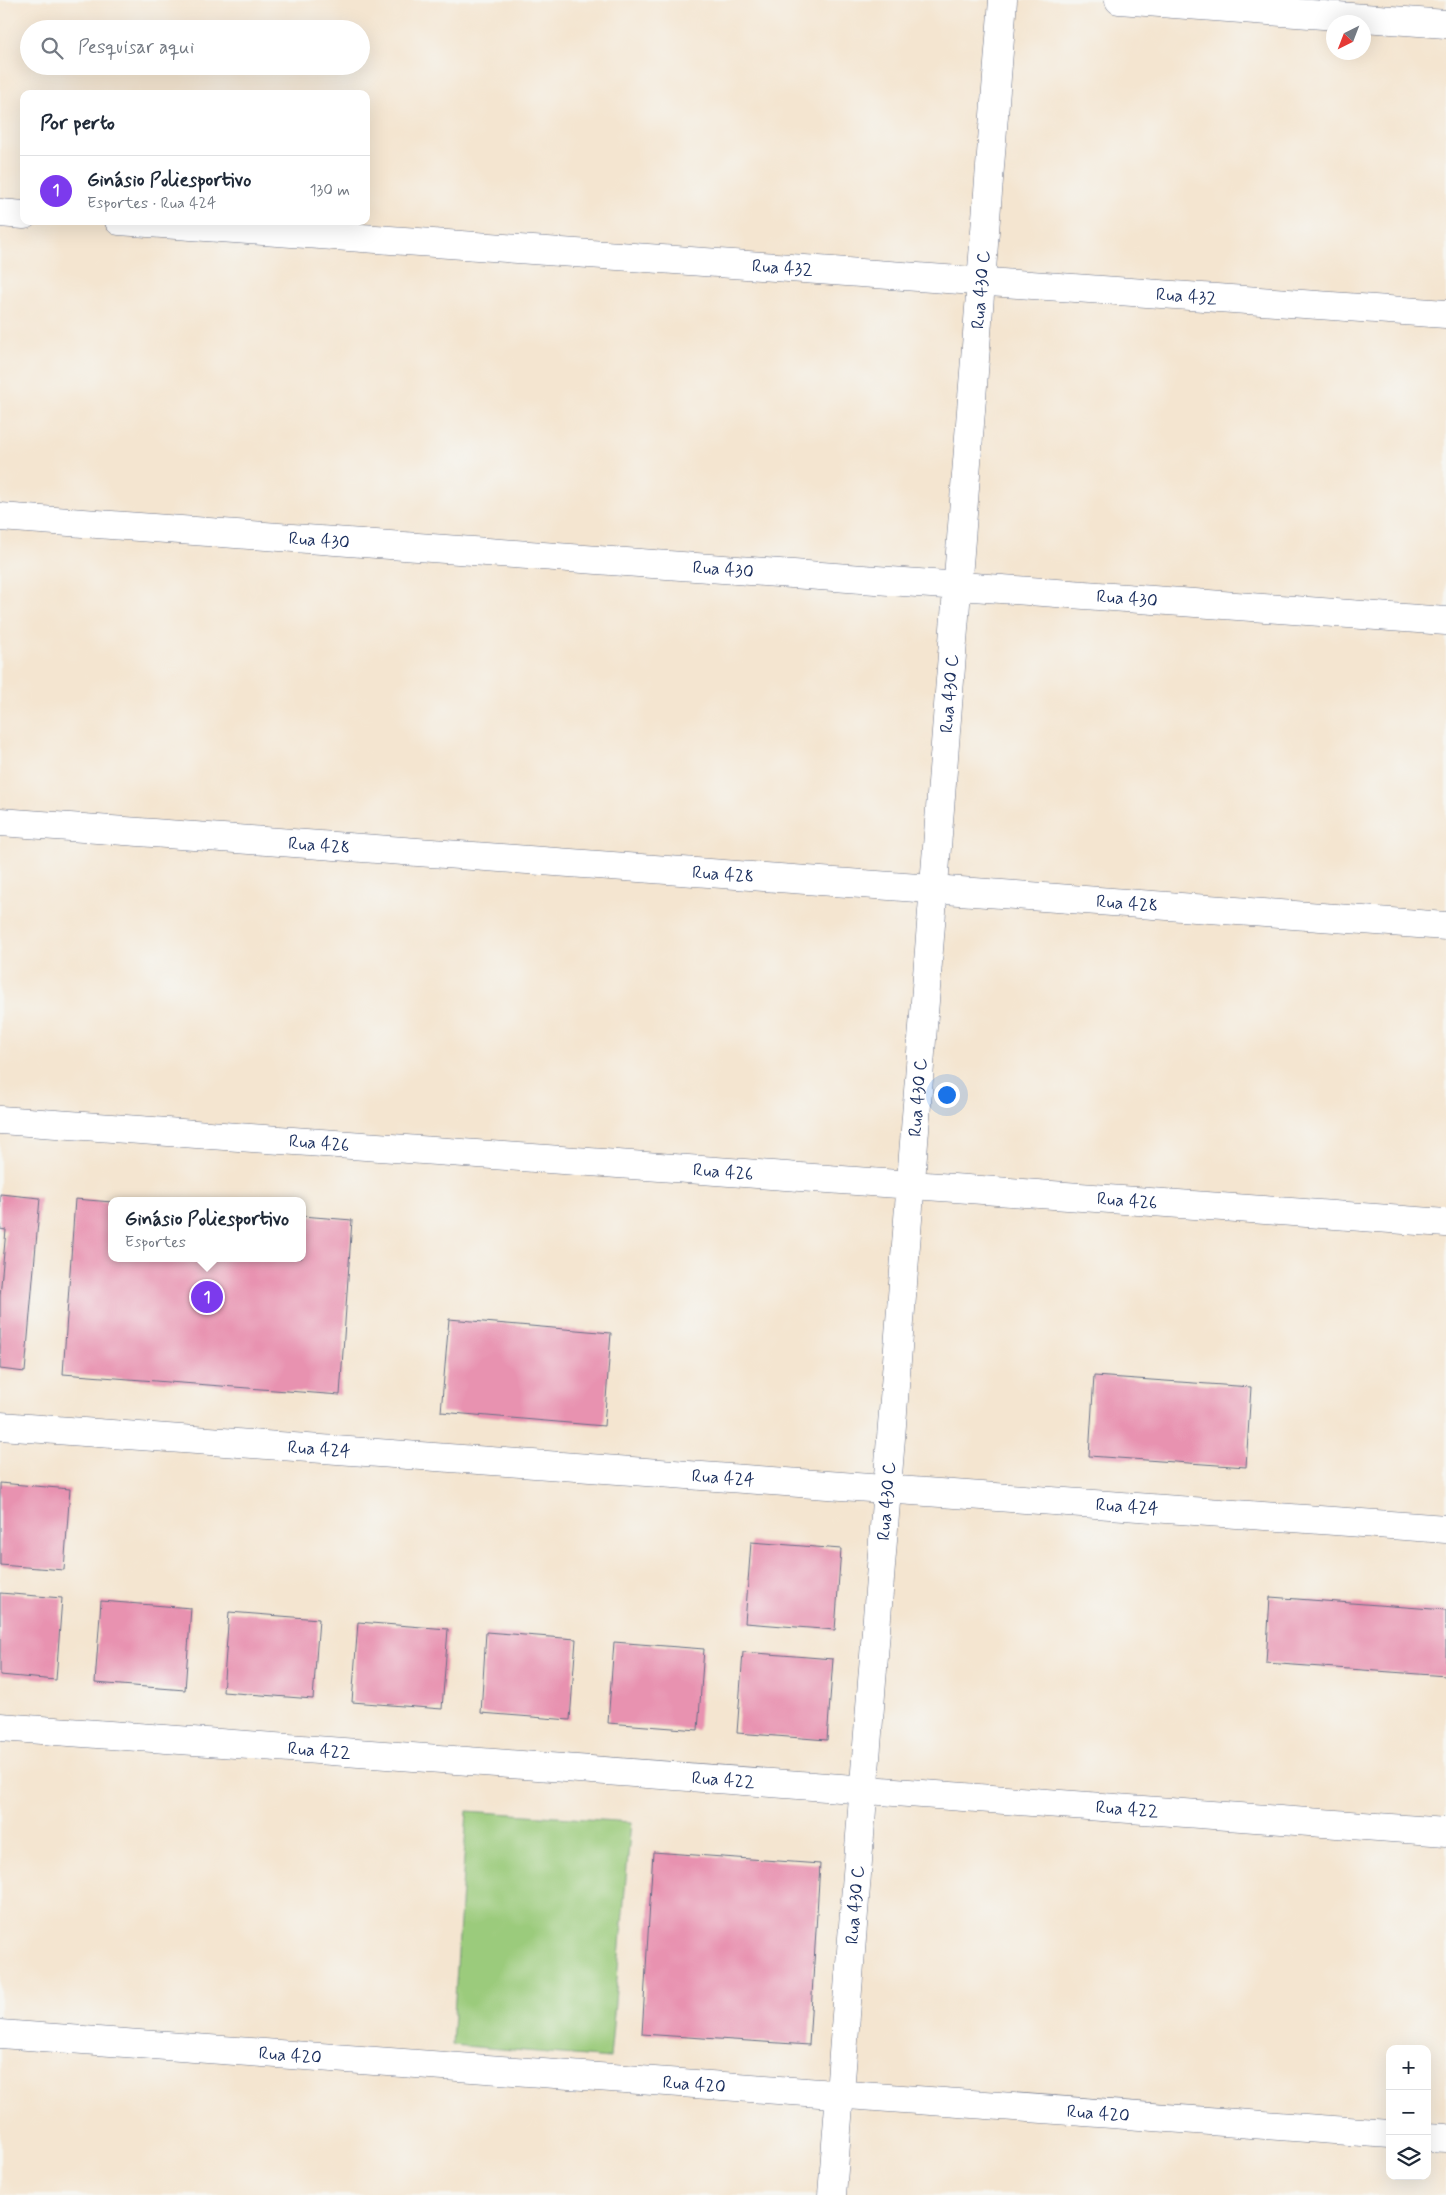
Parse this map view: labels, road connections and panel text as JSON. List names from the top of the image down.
{
  "streets": {
    "street": [
      "Rua 432",
      "Rua 430 C",
      "Rua 430",
      "Rua 428",
      "Rua 426",
      "Rua 424",
      "Rua 422",
      "Rua 420"
    ]
  },
  "crossings": [
    ["Rua 432", "Rua 430 C"],
    ["Rua 430 C", "Rua 430"],
    ["Rua 430 C", "Rua 428"],
    ["Rua 430 C", "Rua 426"],
    ["Rua 430 C", "Rua 424"],
    ["Rua 430 C", "Rua 422"],
    ["Rua 430 C", "Rua 420"]
  ],
  "north": "bottom left",
  "page": {
    "search": "Pesquisar aqui",
    "heading": "Por perto",
    "list": [
      {
        "mark": "1",
        "name": "Ginásio Poliesportivo",
        "note": "Esportes · Rua 424",
        "value": "130 m"
      }
    ],
    "popup": ["Ginásio Poliesportivo", "Esportes"],
    "pins": "1",
    "map_buttons": ["+", "−"]
  }
}
